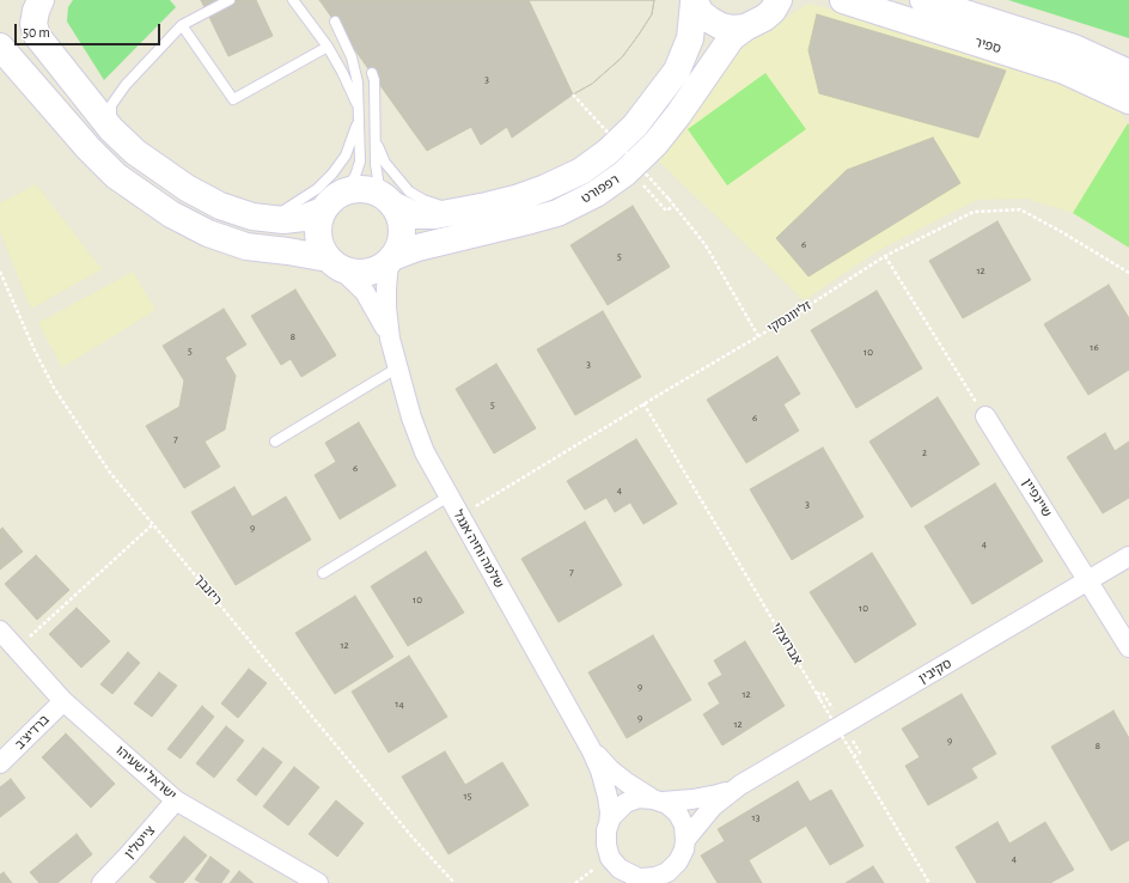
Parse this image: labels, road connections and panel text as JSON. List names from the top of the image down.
{
  "streets": {
    "street": [
      "ספיר",
      "רפפורט",
      "שיינפיין",
      "שלמה וחיה אנגל",
      "סקיבין",
      "ברדיצ'ב",
      "ישראל ישעיהו",
      "צייטלין"
    ],
    "path": ["זליוונסקי", "ריזנבך", "אברוצקי"]
  },
  "crossings": [
    ["רפפורט", "שלמה וחיה אנגל"],
    ["זליוונסקי", "שלמה וחיה אנגל"],
    ["זליוונסקי", "אברוצקי"],
    ["שיינפיין", "סקיבין"],
    ["שלמה וחיה אנגל", "סקיבין"],
    ["ברדיצ'ב", "ישראל ישעיהו"],
    ["ישראל ישעיהו", "צייטלין"]
  ],
  "house_numbers": [
    "3",
    "6",
    "5",
    "12",
    "8",
    "16",
    "5",
    "10",
    "3",
    "5",
    "6",
    "7",
    "2",
    "6",
    "4",
    "3",
    "9",
    "4",
    "7",
    "10",
    "10",
    "12",
    "9",
    "12",
    "14",
    "9",
    "12",
    "9",
    "8",
    "15",
    "13",
    "4"
  ],
  "scale_bar": "50 m"
}
